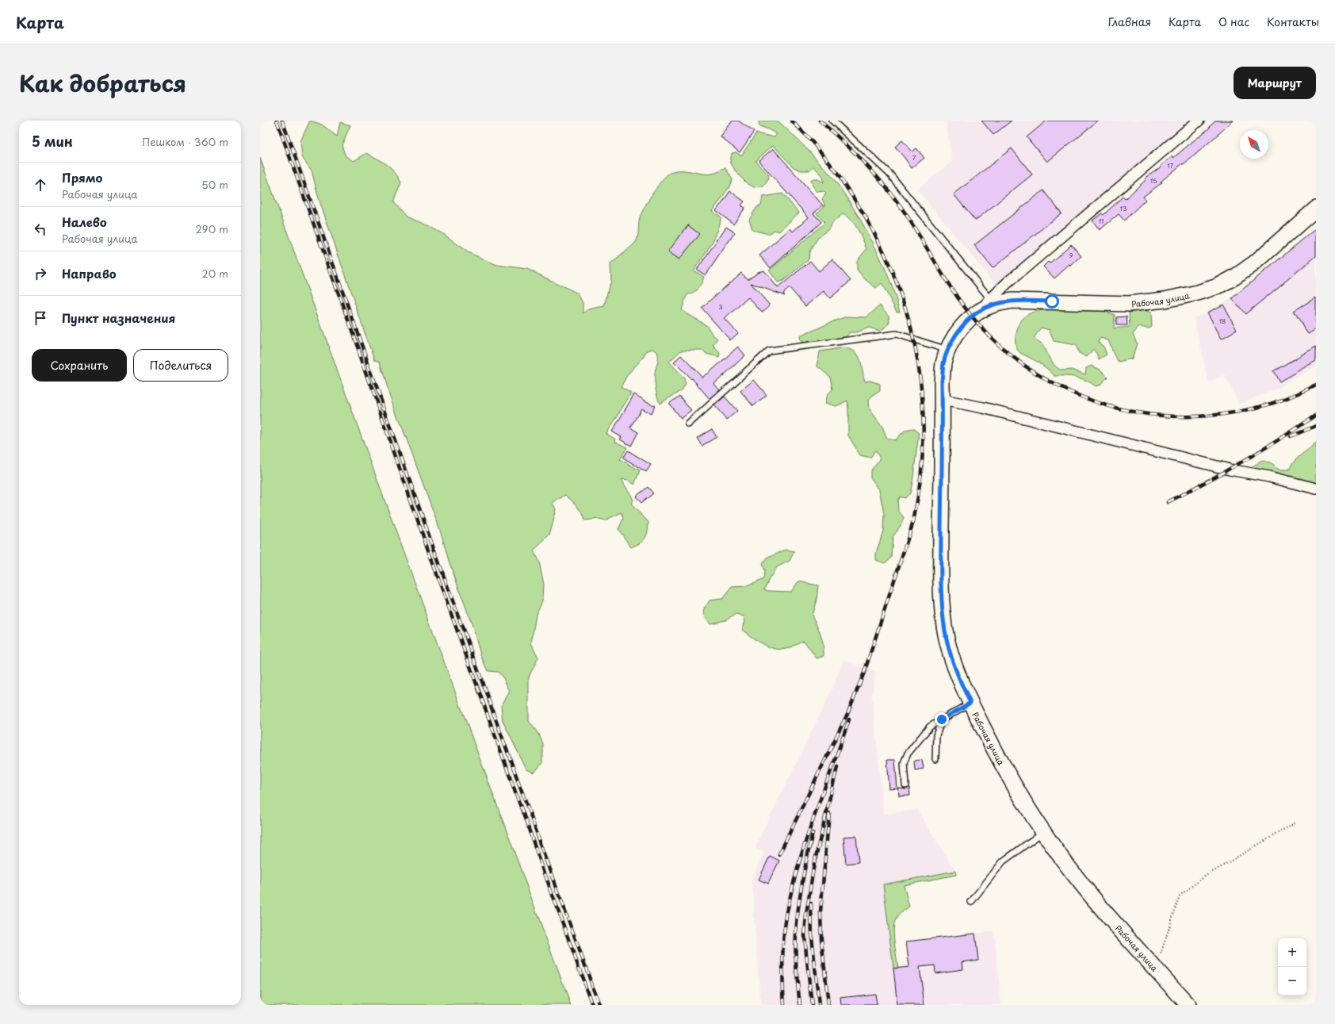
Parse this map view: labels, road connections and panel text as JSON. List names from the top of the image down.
{
  "streets": {
    "street": ["Рабочая улица"]
  },
  "house_numbers": [
    "7",
    "17",
    "15",
    "13",
    "11",
    "9",
    "3",
    "18"
  ],
  "north": "top left",
  "page": {
    "header": "Карта",
    "nav": [
      "Главная",
      "Карта",
      "О нас",
      "Контакты"
    ],
    "title": "Как добраться",
    "buttons": [
      "Маршрут",
      ["Сохранить", "Поделиться"]
    ],
    "heading": ["5 мин", "Пешком · 360 m"],
    "list": [
      ["Прямо", "Рабочая улица", "50 m"],
      ["Налево", "Рабочая улица", "290 m"],
      ["Направо", "20 m"],
      "Пункт назначения"
    ],
    "map_buttons": ["+", "−"]
  }
}
